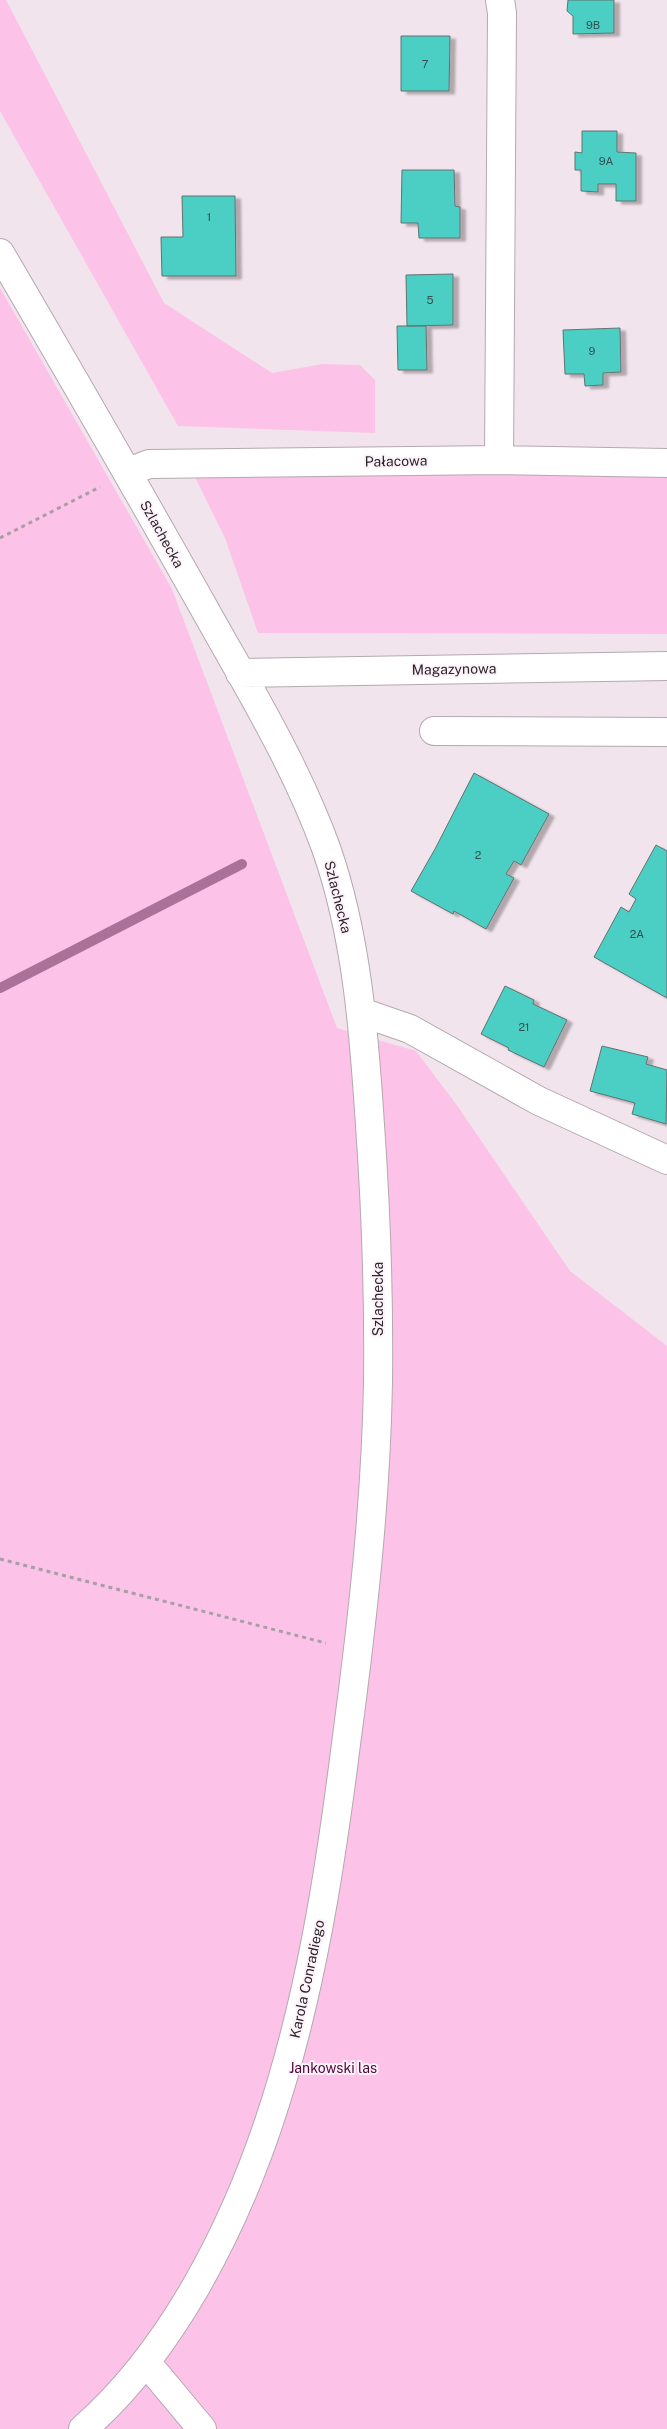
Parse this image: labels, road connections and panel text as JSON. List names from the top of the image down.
{
  "streets": {
    "street": [
      "Pałacowa",
      "Szlachecka",
      "Magazynowa",
      "Karola Conradiego"
    ]
  },
  "crossings": [
    ["Pałacowa", "Szlachecka"],
    ["Szlachecka", "Magazynowa"],
    ["Szlachecka", "Karola Conradiego"]
  ],
  "parks": ["Jankowski las"],
  "house_numbers": [
    "9B",
    "7",
    "9A",
    "1",
    "5",
    "9",
    "2",
    "2A",
    "21"
  ]
}
